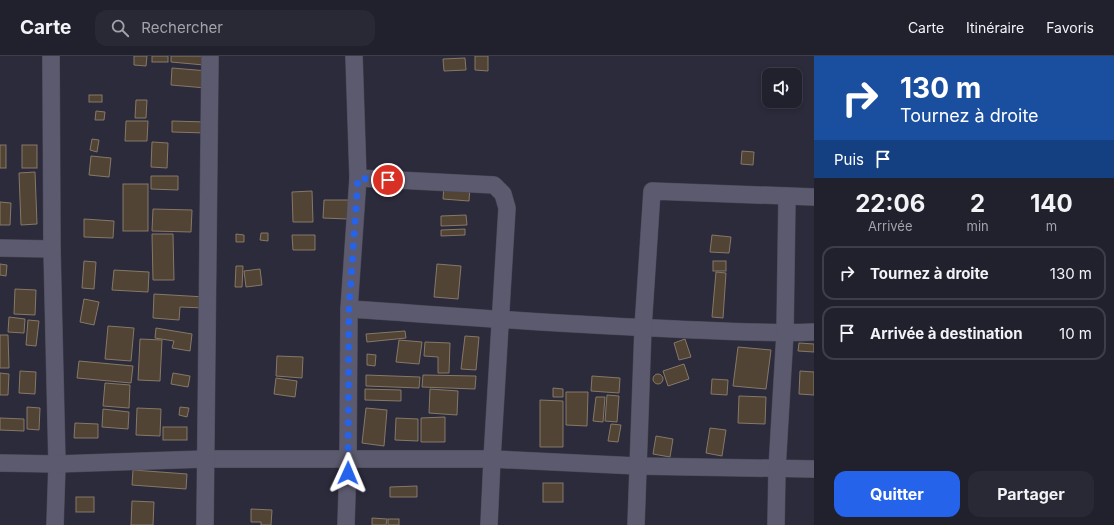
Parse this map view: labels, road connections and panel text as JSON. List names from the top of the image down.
{
  "page": {
    "header": "Carte",
    "search": "Rechercher",
    "nav": ["Carte", "Itinéraire", "Favoris"],
    "turn": ["130 m", "Tournez à droite"],
    "then": "Puis",
    "eta": [
      "22:06",
      "Arrivée",
      "2",
      "min",
      "140",
      "m"
    ],
    "list": [
      {
        "name": "Tournez à droite",
        "value": "130 m"
      },
      {
        "name": "Arrivée à destination",
        "value": "10 m"
      }
    ],
    "buttons": ["Quitter", "Partager"]
  }
}
